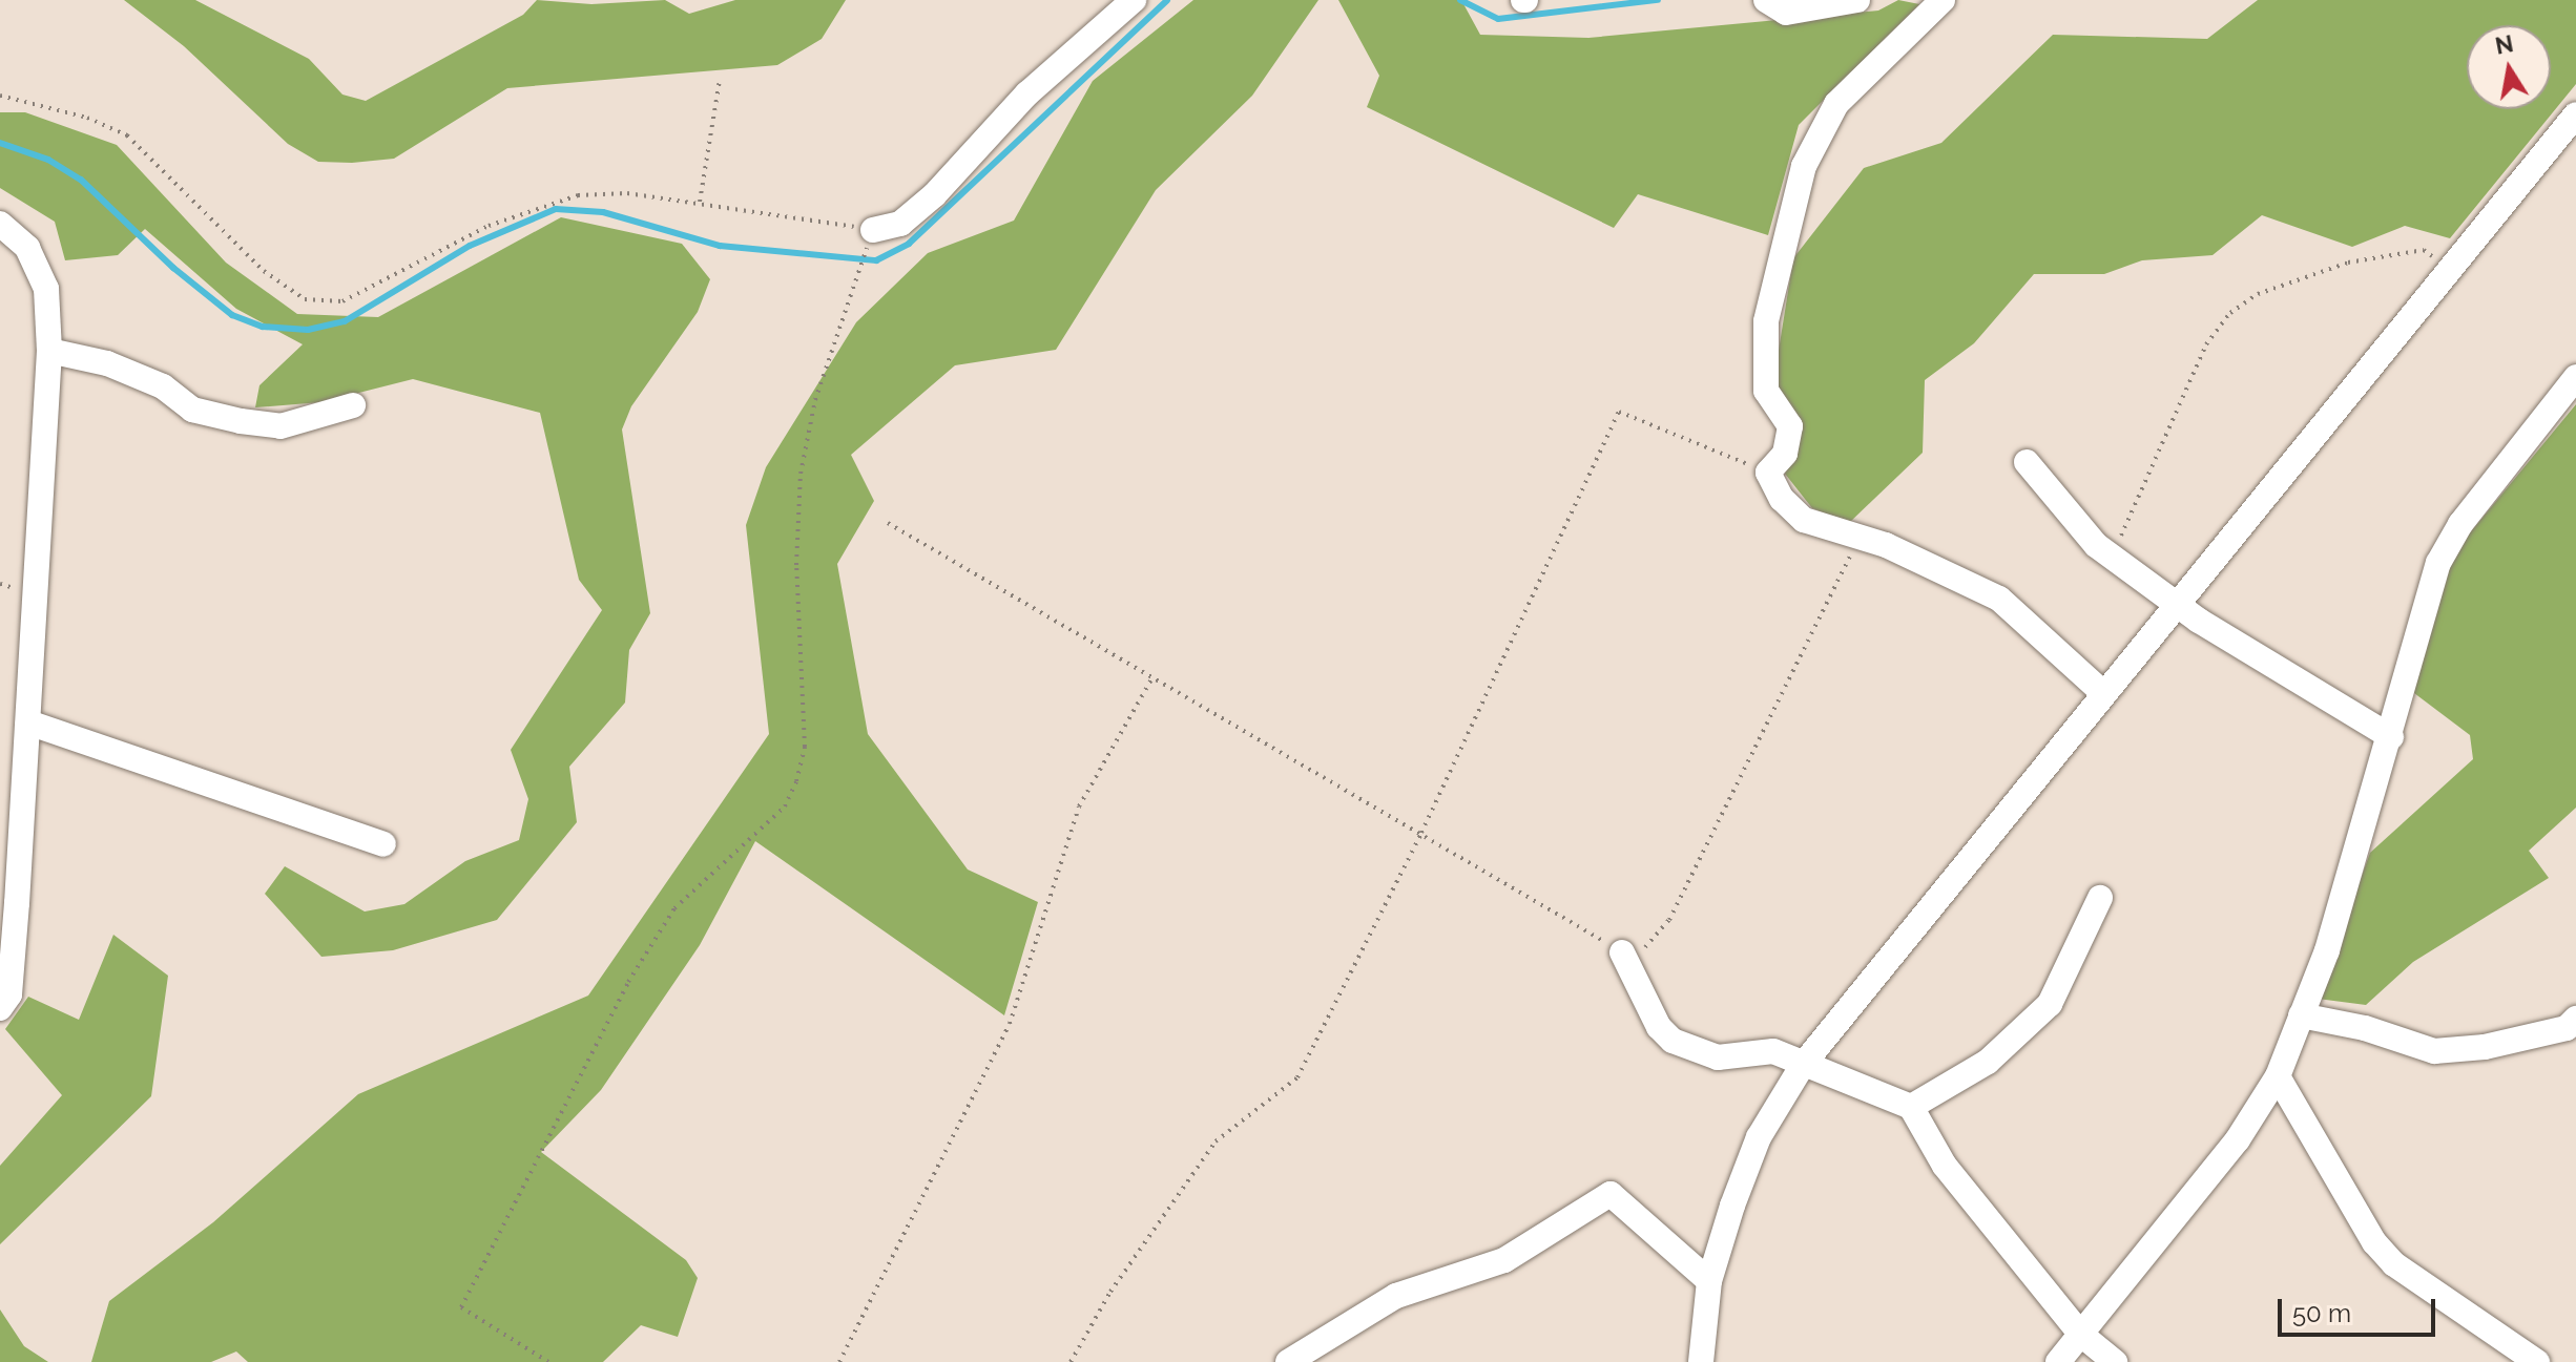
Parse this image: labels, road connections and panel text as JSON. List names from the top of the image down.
{
  "scale_bar": "50 m",
  "north": "top"
}
